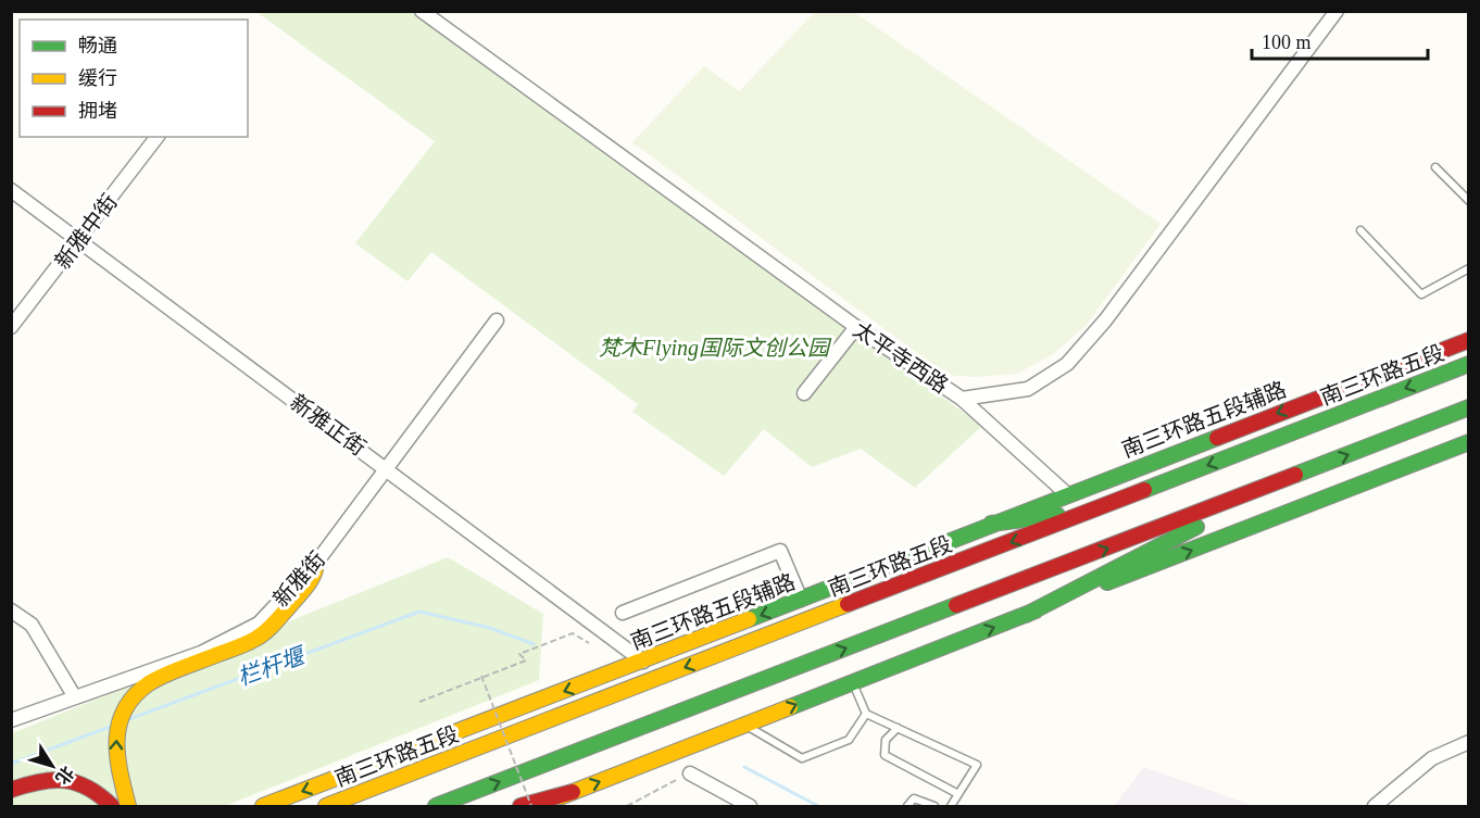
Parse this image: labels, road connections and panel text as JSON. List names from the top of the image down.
{
  "streets": {
    "main road": ["南三环路五段", "南三环路五段辅路"],
    "street": [
      "新雅中街",
      "太平寺西路",
      "新雅正街",
      "新雅街"
    ]
  },
  "crossings": [
    ["新雅中街", "新雅正街"],
    ["南三环路五段辅路", "新雅正街"],
    ["新雅正街", "新雅街"]
  ],
  "water": ["栏杆堰"],
  "parks": ["梵木Flying国际文创公园"],
  "legend": ["畅通", "缓行", "拥堵"],
  "scale_bar": "100 m",
  "north": "bottom right"
}
